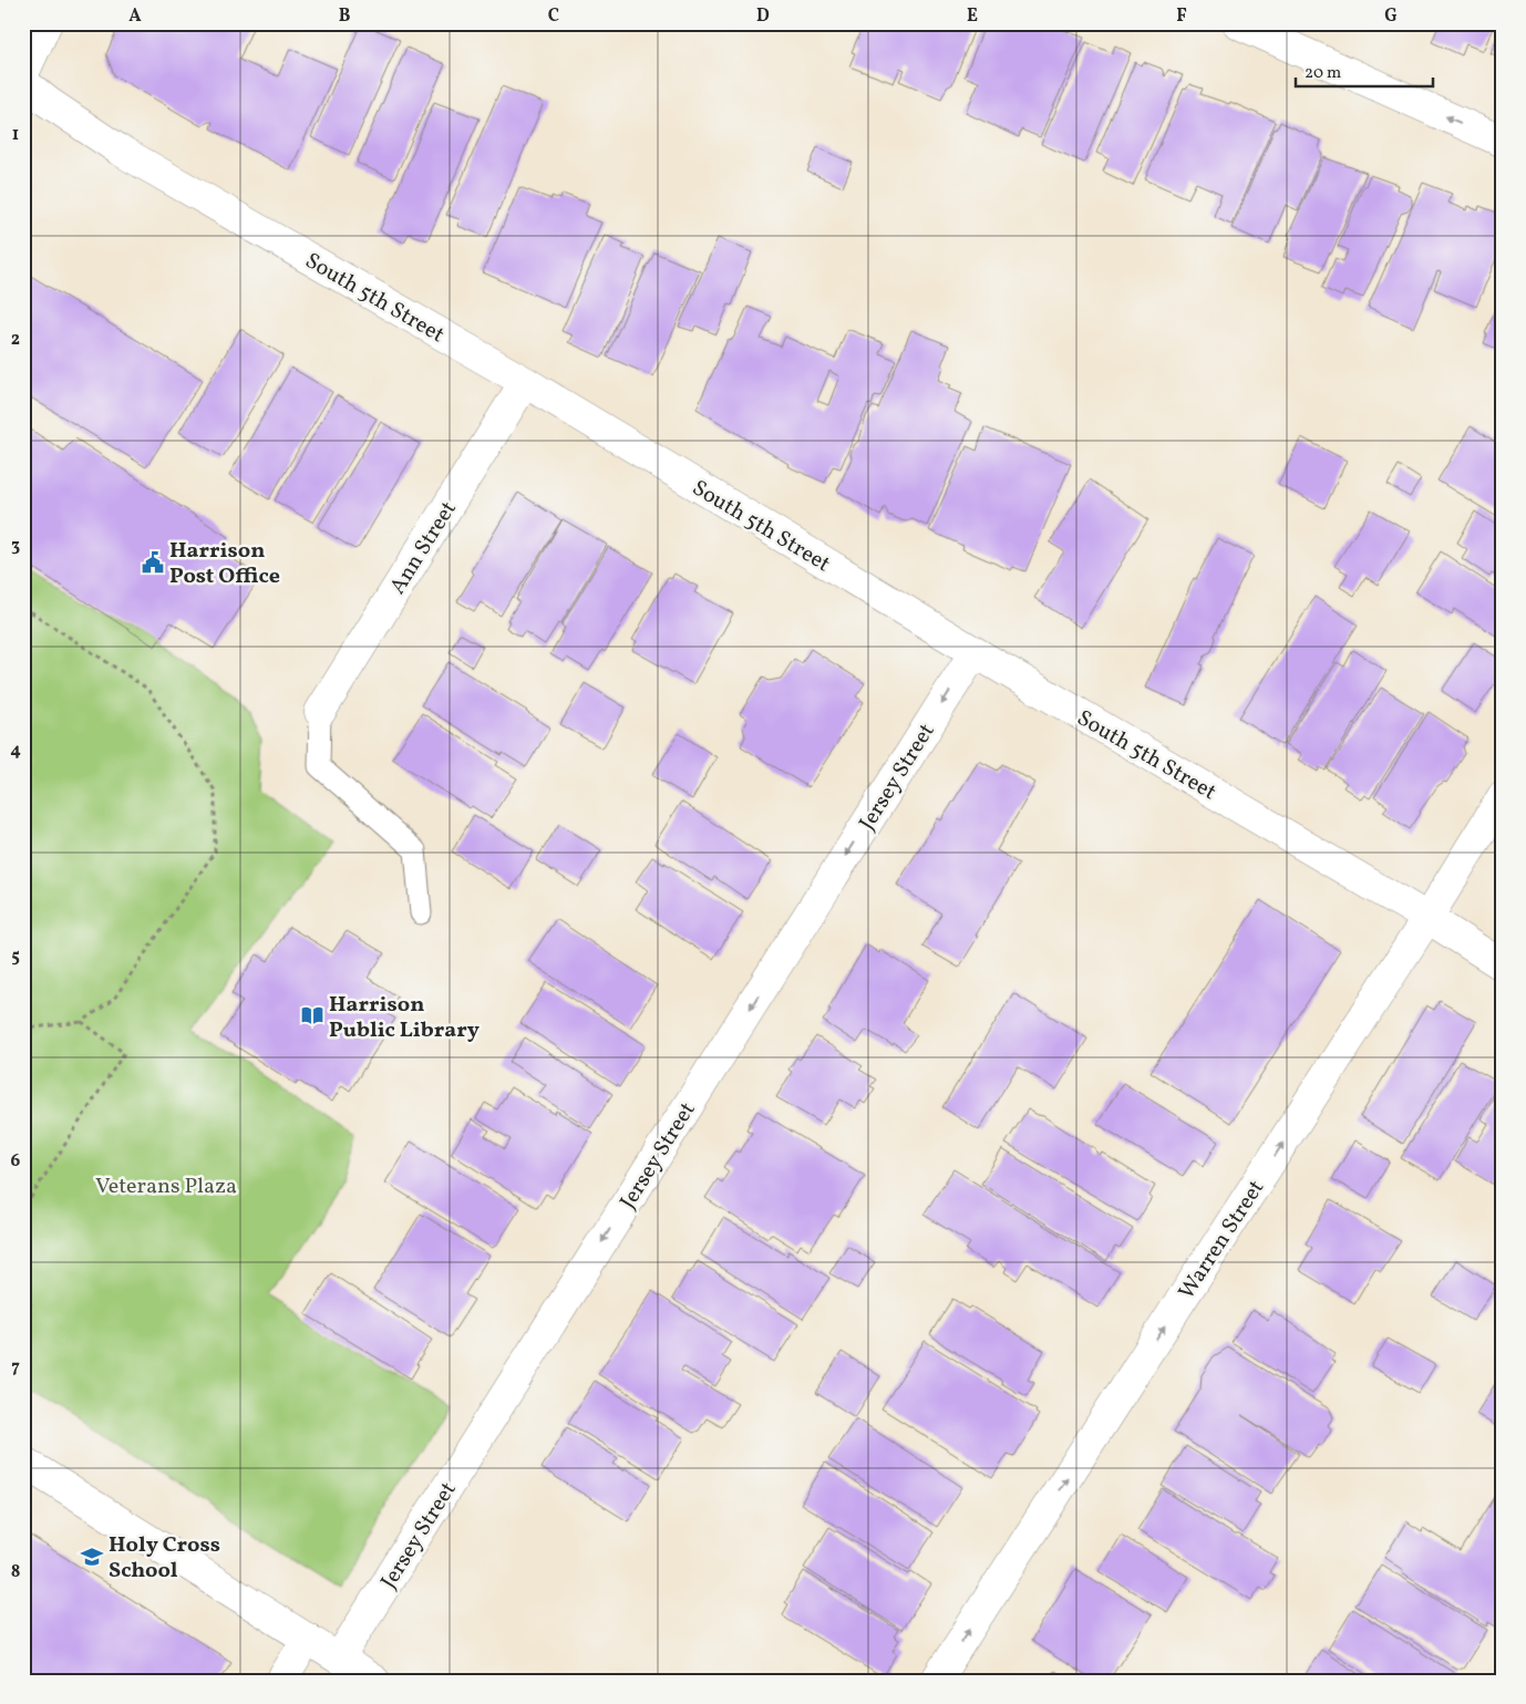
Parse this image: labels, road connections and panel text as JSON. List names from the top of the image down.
{
  "streets": {
    "street": [
      "South 5th Street",
      "Ann Street",
      "Jersey Street",
      "Warren Street"
    ]
  },
  "crossings": [
    ["South 5th Street", "Ann Street"],
    ["South 5th Street", "Jersey Street"],
    ["South 5th Street", "Warren Street"]
  ],
  "one_way": ["Jersey Street", "Warren Street"],
  "parks": ["Veterans Plaza"],
  "places": {
    "public building": ["Harrison Post Office"],
    "library": ["Harrison Public Library"],
    "school or university": ["Holy Cross School"]
  },
  "scale_bar": "20 m",
  "grid": {
    "columns": [
      "A",
      "B",
      "C",
      "D",
      "E",
      "F",
      "G"
    ],
    "rows": [
      "1",
      "2",
      "3",
      "4",
      "5",
      "6",
      "7",
      "8"
    ]
  }
}
